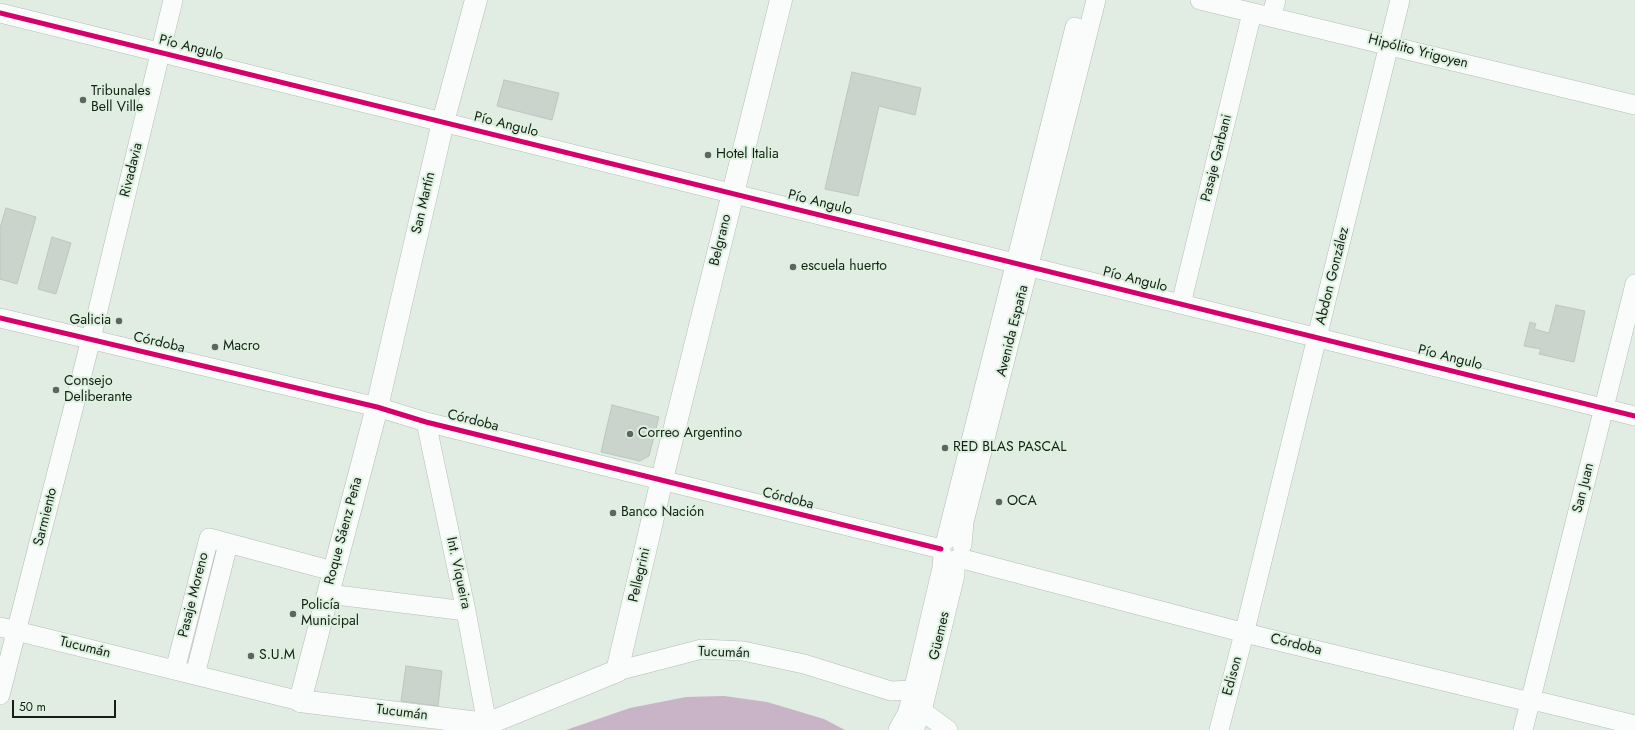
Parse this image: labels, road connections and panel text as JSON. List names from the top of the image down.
{
  "streets": {
    "main road": [
      "San Martín",
      "Belgrano",
      "Roque Sáenz Peña",
      "Pellegrini",
      "Tucumán"
    ],
    "street": [
      "Pío Angulo",
      "Hipólito Yrigoyen",
      "Pasaje Garbani",
      "Rivadavia",
      "Abdon González",
      "Avenida España",
      "Córdoba",
      "San Juan",
      "Sarmiento",
      "Int. Viqueira",
      "Pasaje Moreno",
      "Güemes",
      "Edison"
    ]
  },
  "crossings": [
    ["Pío Angulo", "Pasaje Garbani"],
    ["Pío Angulo", "Rivadavia"],
    ["Pío Angulo", "San Martín"],
    ["Pío Angulo", "Belgrano"],
    ["Pío Angulo", "Abdon González"],
    ["Pío Angulo", "Avenida España"],
    ["Pío Angulo", "San Juan"],
    ["Hipólito Yrigoyen", "Pasaje Garbani"],
    ["Hipólito Yrigoyen", "Abdon González"],
    ["Rivadavia", "Córdoba"],
    ["Rivadavia", "Sarmiento"],
    ["San Martín", "Córdoba"],
    ["San Martín", "Roque Sáenz Peña"],
    ["Belgrano", "Córdoba"],
    ["Belgrano", "Pellegrini"],
    ["Abdon González", "Córdoba"],
    ["Abdon González", "Edison"],
    ["Avenida España", "Córdoba"],
    ["Avenida España", "Güemes"],
    ["Córdoba", "San Juan"],
    ["Córdoba", "Sarmiento"],
    ["Córdoba", "Roque Sáenz Peña"],
    ["Córdoba", "Int. Viqueira"],
    ["Córdoba", "Pellegrini"],
    ["Córdoba", "Güemes"],
    ["Córdoba", "Edison"],
    ["Sarmiento", "Tucumán"],
    ["Roque Sáenz Peña", "Pasaje Moreno"],
    ["Roque Sáenz Peña", "Tucumán"],
    ["Int. Viqueira", "Tucumán"],
    ["Pellegrini", "Tucumán"],
    ["Pasaje Moreno", "Tucumán"],
    ["Güemes", "Tucumán"]
  ],
  "places": [
    "Tribunales Bell Ville",
    "Hotel Italia",
    "escuela huerto",
    "Galicia",
    "Macro",
    "Consejo Deliberante",
    "Correo Argentino",
    "RED BLAS PASCAL",
    "OCA",
    "Banco Nación",
    "Policía Municipal",
    "S.U.M"
  ],
  "scale_bar": "50 m"
}
